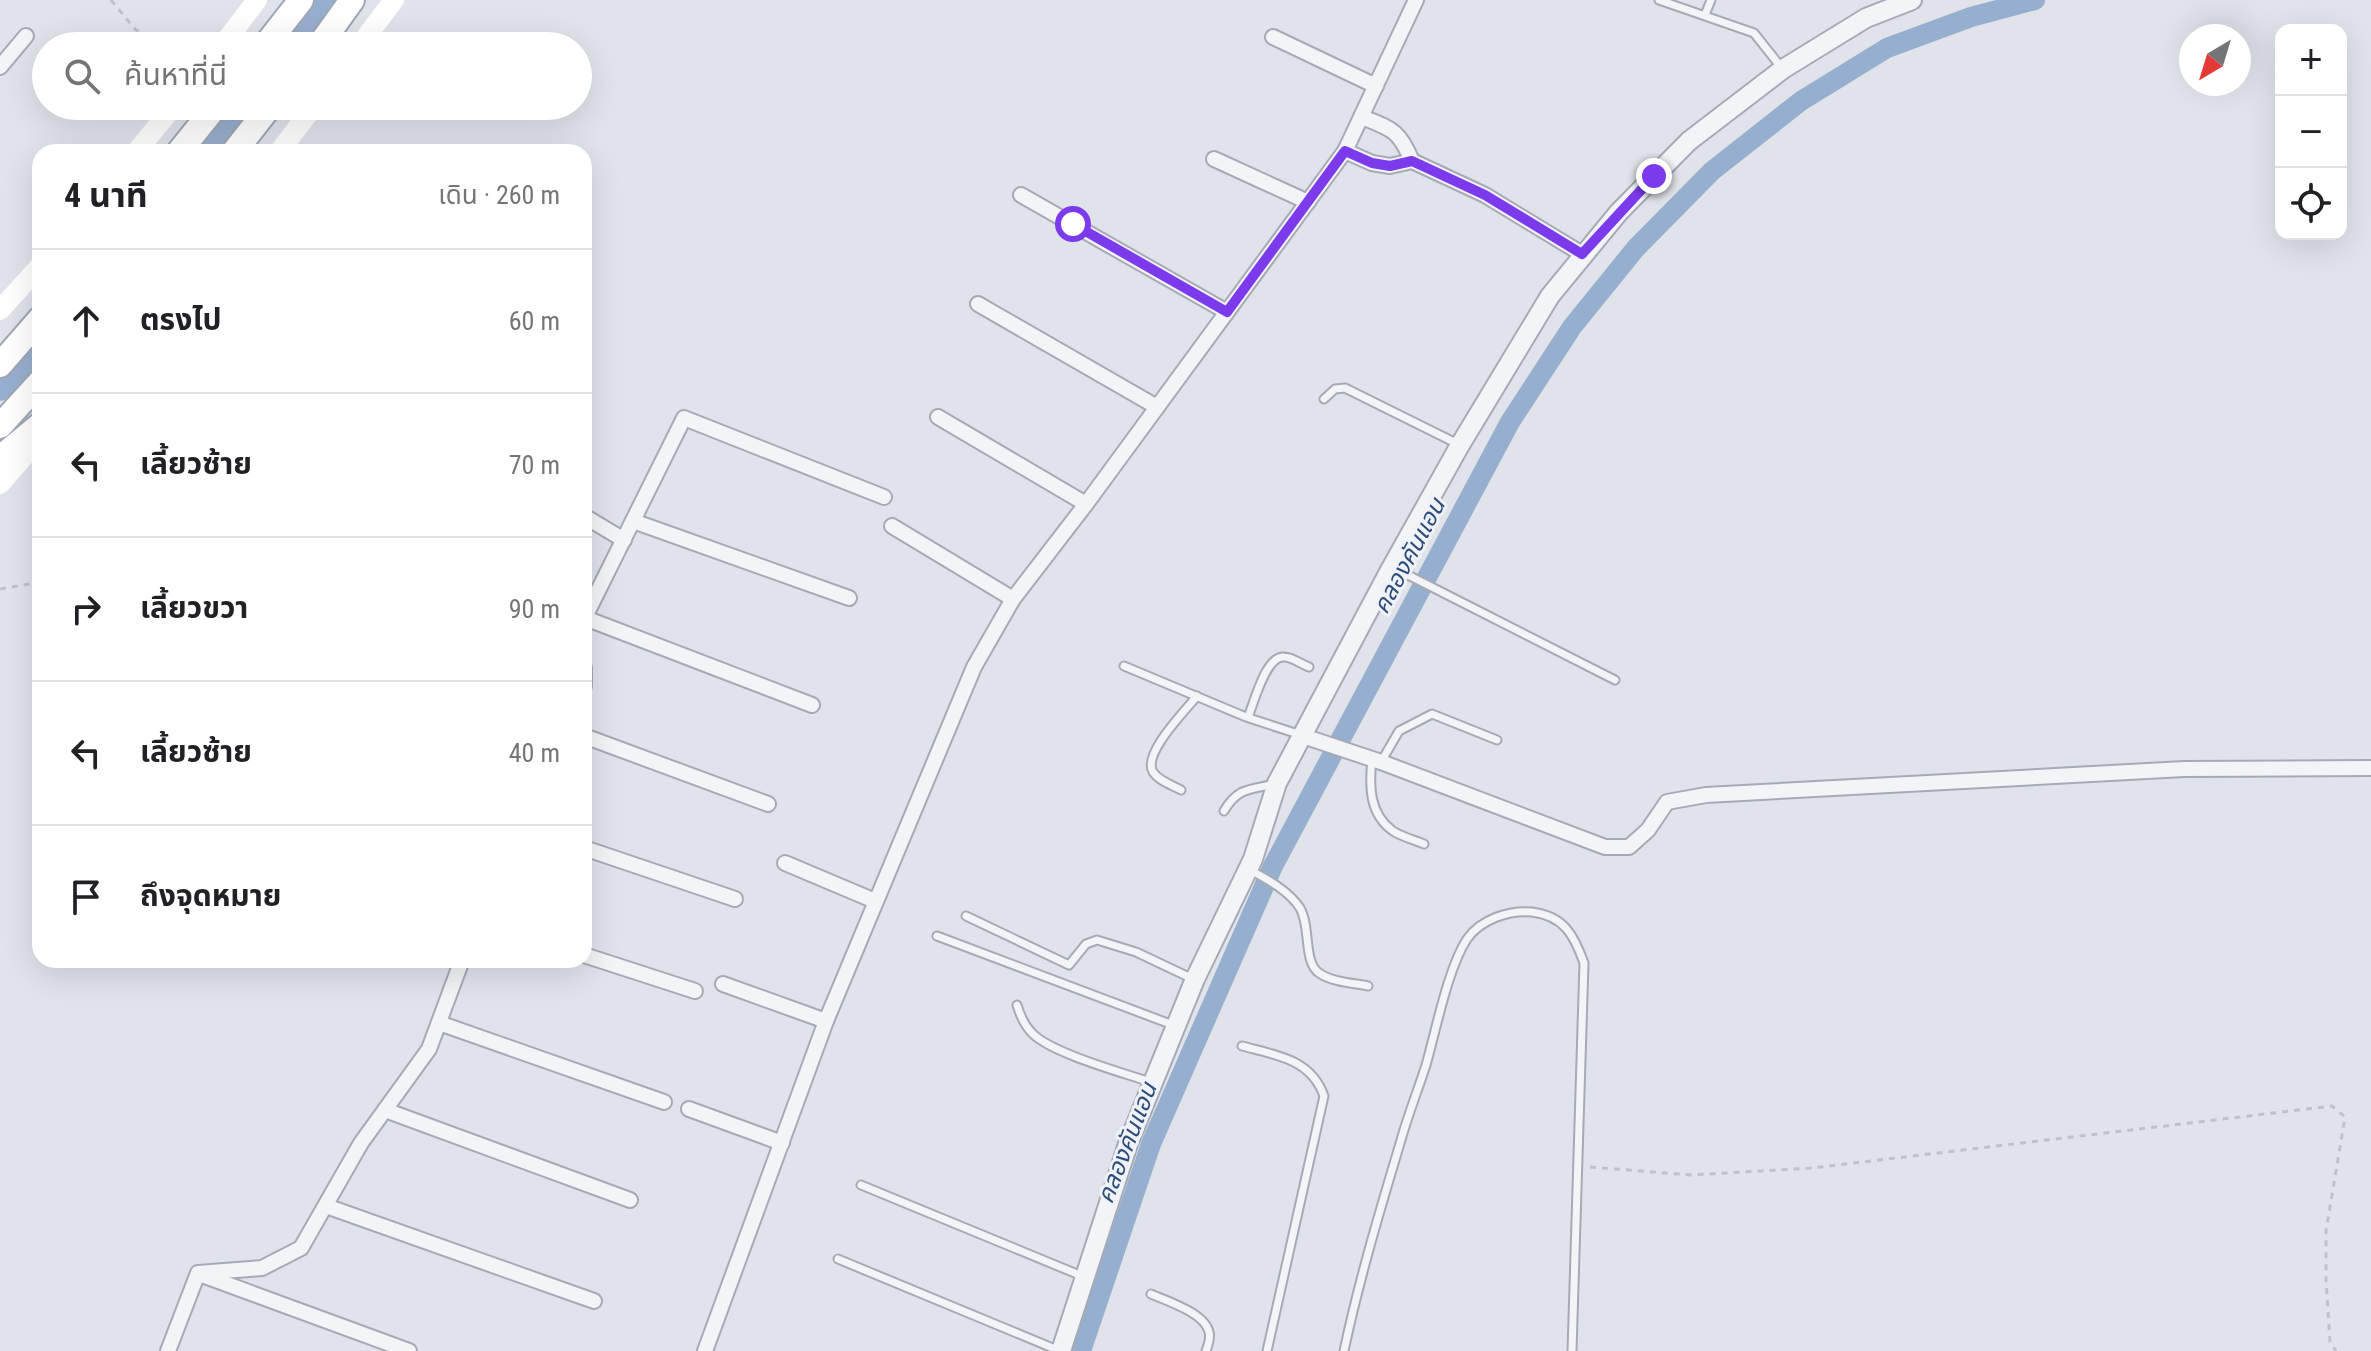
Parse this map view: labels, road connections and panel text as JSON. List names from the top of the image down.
{
  "water": ["คลองคันแอน"],
  "north": "bottom left",
  "page": {
    "map_buttons": ["+", "−"],
    "search": "ค้นหาที่นี่",
    "heading": ["4 นาที", "เดิน · 260 m"],
    "list": [
      ["ตรงไป", "60 m"],
      ["เลี้ยวซ้าย", "70 m"],
      ["เลี้ยวขวา", "90 m"],
      ["เลี้ยวซ้าย", "40 m"],
      "ถึงจุดหมาย"
    ]
  }
}
